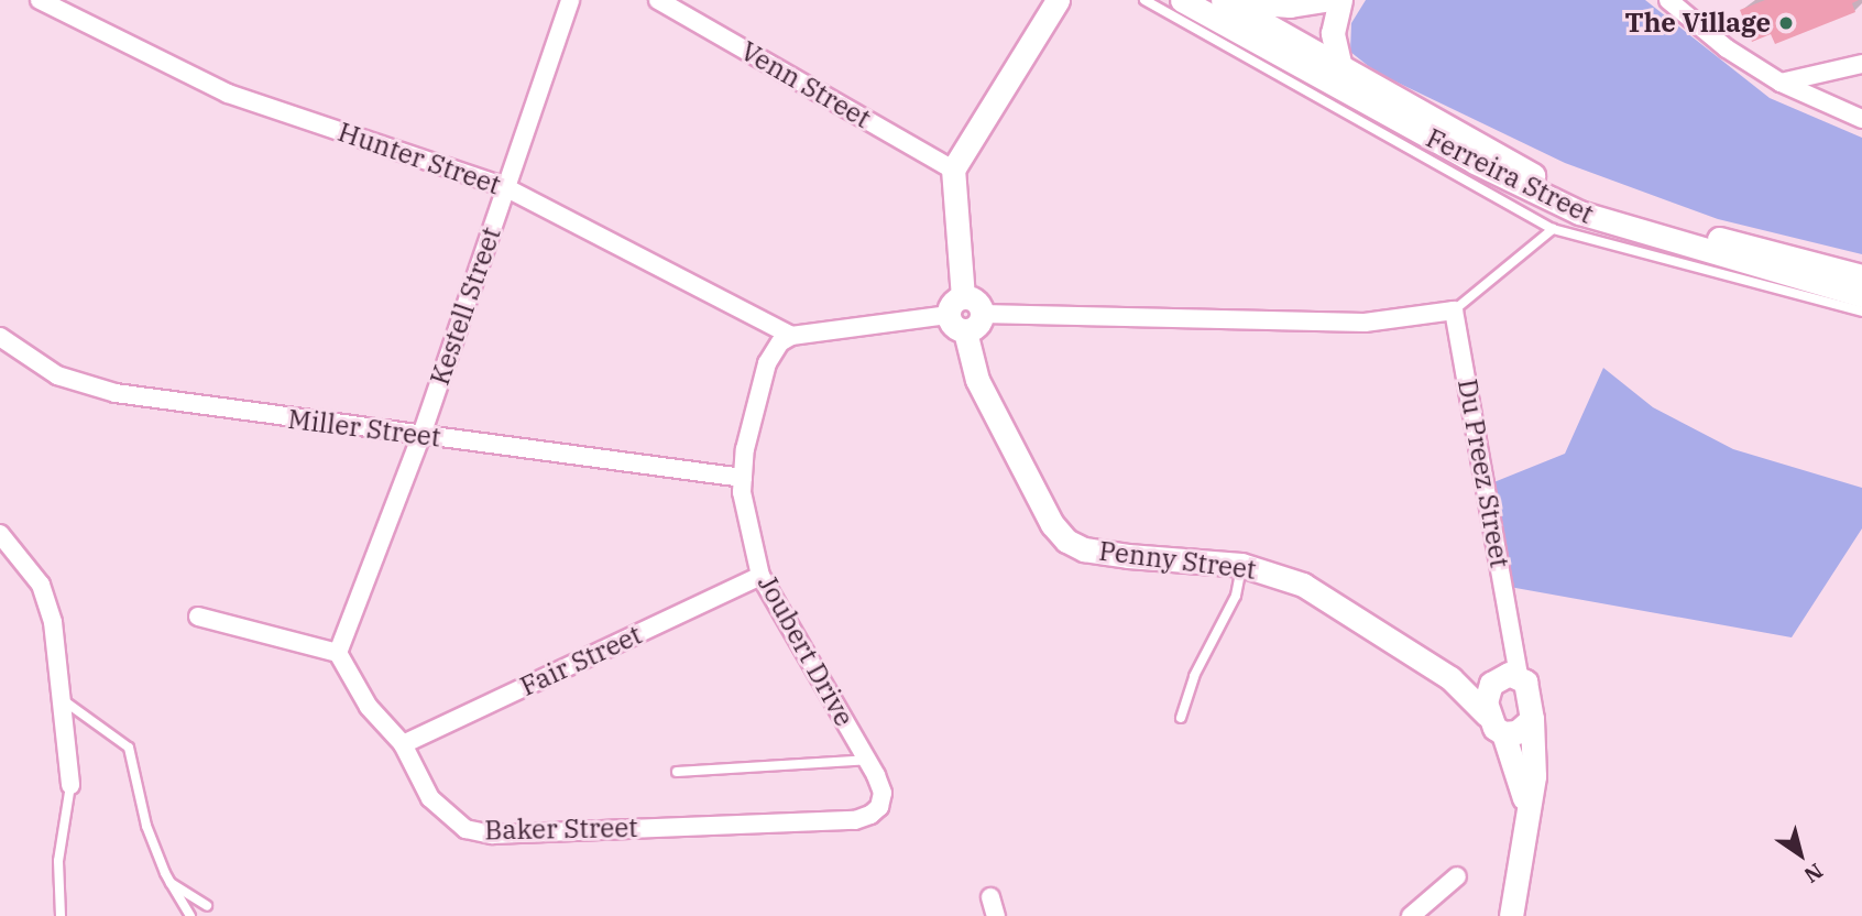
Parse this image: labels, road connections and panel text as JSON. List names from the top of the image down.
{
  "streets": {
    "main road": ["Ferreira Street", "Penny Street"],
    "street": [
      "Venn Street",
      "Hunter Street",
      "Kestell Street",
      "Miller Street",
      "Du Preez Street",
      "Joubert Drive",
      "Fair Street",
      "Baker Street"
    ]
  },
  "crossings": [
    ["Venn Street", "Penny Street"],
    ["Hunter Street", "Kestell Street"],
    ["Hunter Street", "Joubert Drive"],
    ["Kestell Street", "Miller Street"],
    ["Kestell Street", "Baker Street"],
    ["Miller Street", "Joubert Drive"],
    ["Du Preez Street", "Penny Street"],
    ["Joubert Drive", "Fair Street"],
    ["Joubert Drive", "Baker Street"],
    ["Fair Street", "Baker Street"]
  ],
  "places": ["The Village"],
  "north": "bottom right"
}
